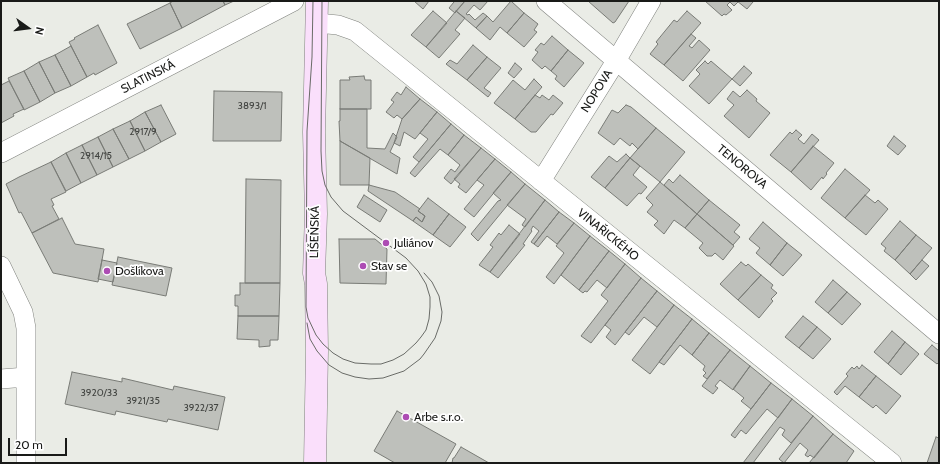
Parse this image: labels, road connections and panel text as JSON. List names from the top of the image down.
{
  "streets": {
    "street": [
      "SLATINSKÁ",
      "NOPOVA",
      "TENOROVA",
      "LÍŠEŇSKÁ",
      "VINAŘICKÉHO"
    ]
  },
  "crossings": [
    ["NOPOVA", "TENOROVA"],
    ["NOPOVA", "VINAŘICKÉHO"],
    ["LÍŠEŇSKÁ", "VINAŘICKÉHO"]
  ],
  "places": [
    "Juliánov",
    "Stav se",
    "Došlíkova",
    "Arbe s.r.o."
  ],
  "house_numbers": [
    "3893/1",
    "2917/9",
    "2914/15",
    "3920/33",
    "3921/35",
    "3922/37"
  ],
  "scale_bar": "20 m",
  "north": "right"
}
